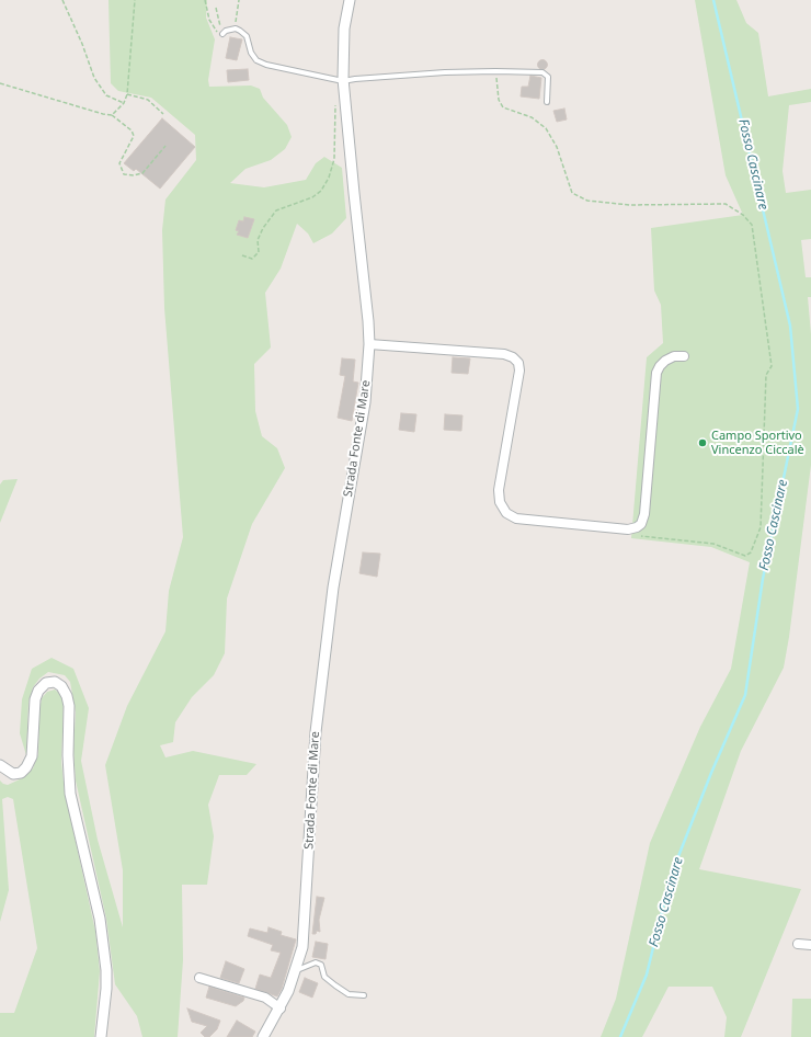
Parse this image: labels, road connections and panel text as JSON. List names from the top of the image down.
{
  "streets": {
    "street": ["Strada Fonte di Mare"]
  },
  "water": ["Fosso Cascinare"],
  "places": ["Campo Sportivo Vincenzo Ciccalè"]
}
